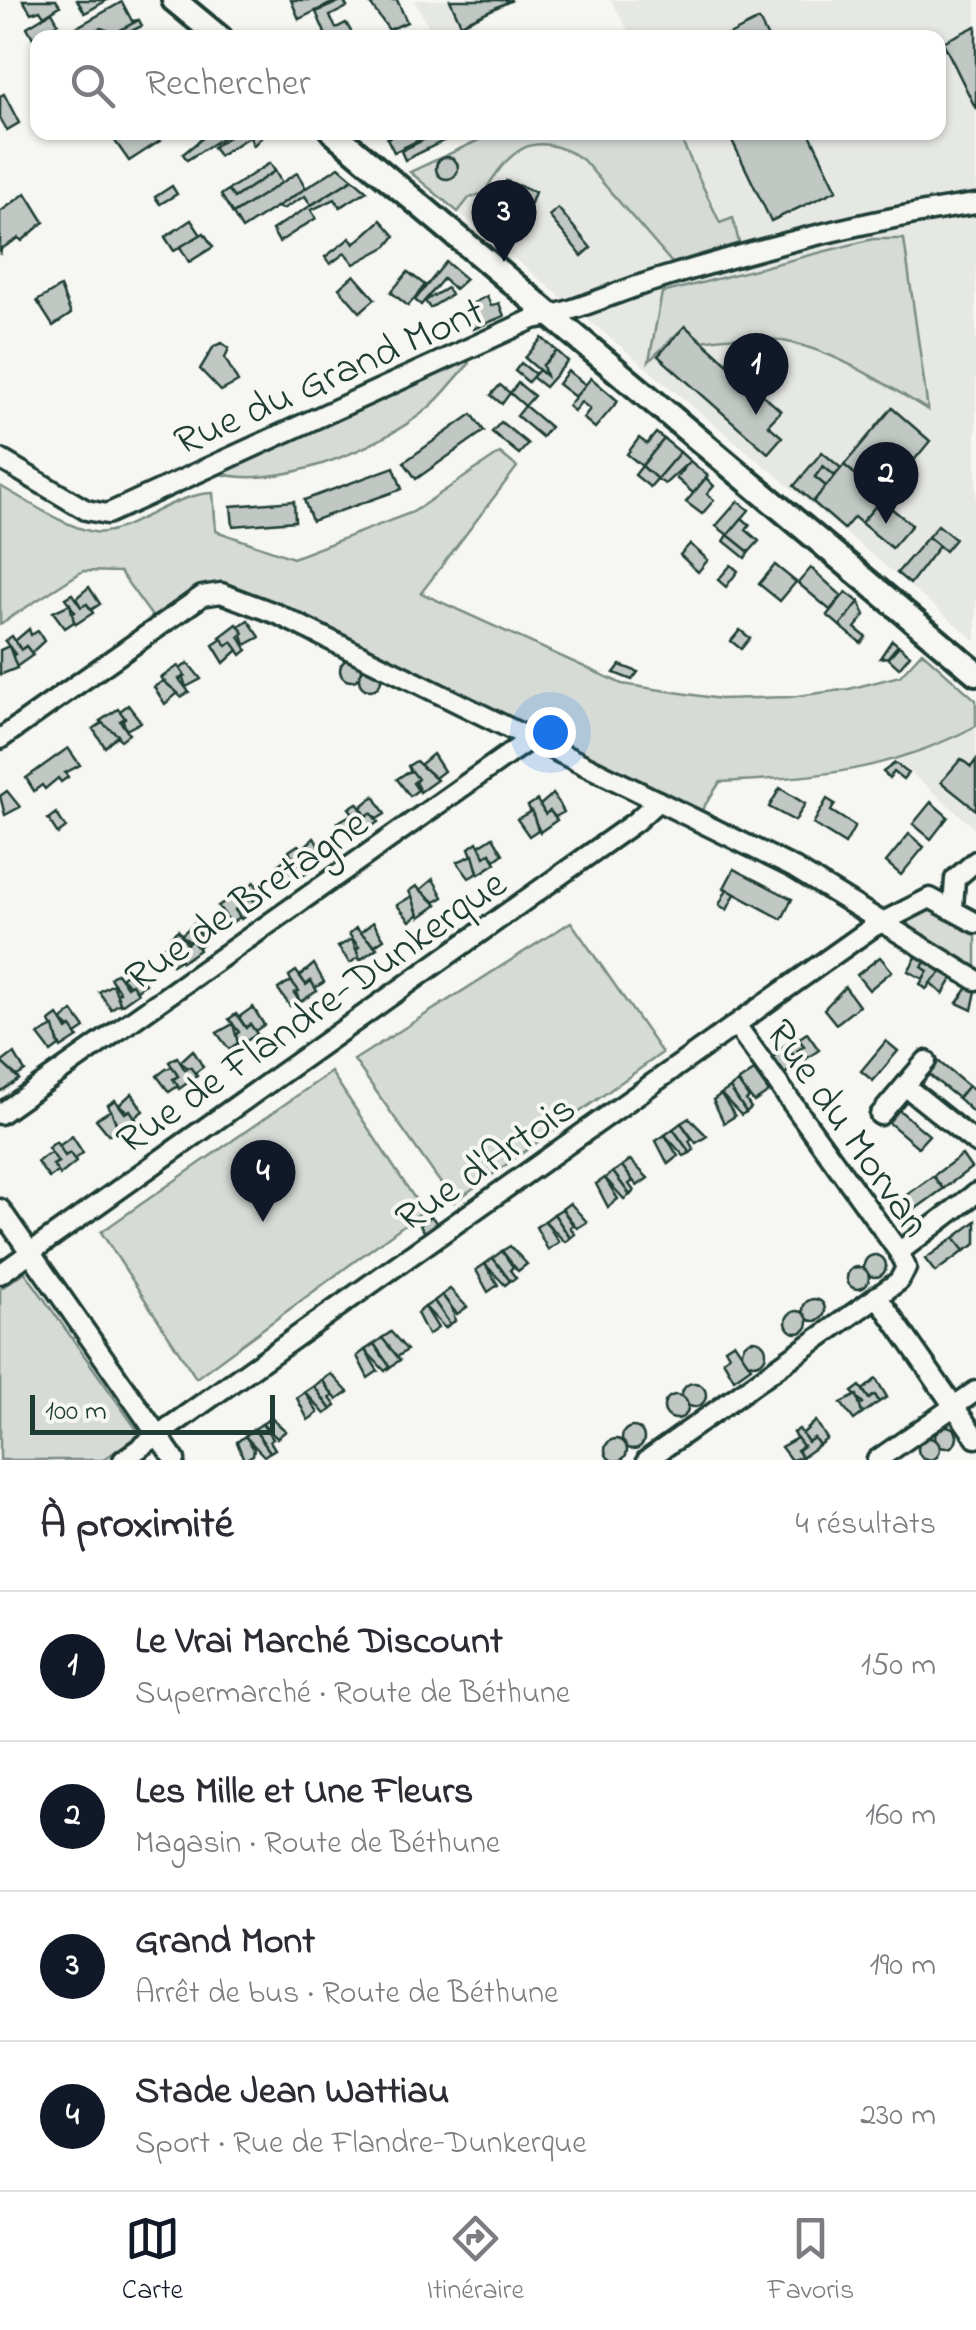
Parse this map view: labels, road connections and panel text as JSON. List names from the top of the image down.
{
  "streets": {
    "street": [
      "Rue du Grand Mont",
      "Rue de Bretagne",
      "Rue de Flandre-Dunkerque",
      "Rue du Morvan",
      "Rue d'Artois"
    ]
  },
  "crossings": [
    ["Rue du Morvan", "Rue d'Artois"]
  ],
  "scale_bar": "100 m",
  "page": {
    "search": "Rechercher",
    "pins": [
      "3",
      "1",
      "2",
      "4"
    ],
    "scale": "100 m",
    "heading": ["À proximité", "4 résultats"],
    "list": [
      {
        "mark": "1",
        "name": "Le Vrai Marché Discount",
        "note": "Supermarché · Route de Béthune",
        "value": "150 m"
      },
      {
        "mark": "2",
        "name": "Les Mille et Une Fleurs",
        "note": "Magasin · Route de Béthune",
        "value": "160 m"
      },
      {
        "mark": "3",
        "name": "Grand Mont",
        "note": "Arrêt de bus · Route de Béthune",
        "value": "190 m"
      },
      {
        "mark": "4",
        "name": "Stade Jean Wattiau",
        "note": "Sport · Rue de Flandre-Dunkerque",
        "value": "230 m"
      }
    ],
    "nav": ["Carte", "Itinéraire", "Favoris"]
  }
}
